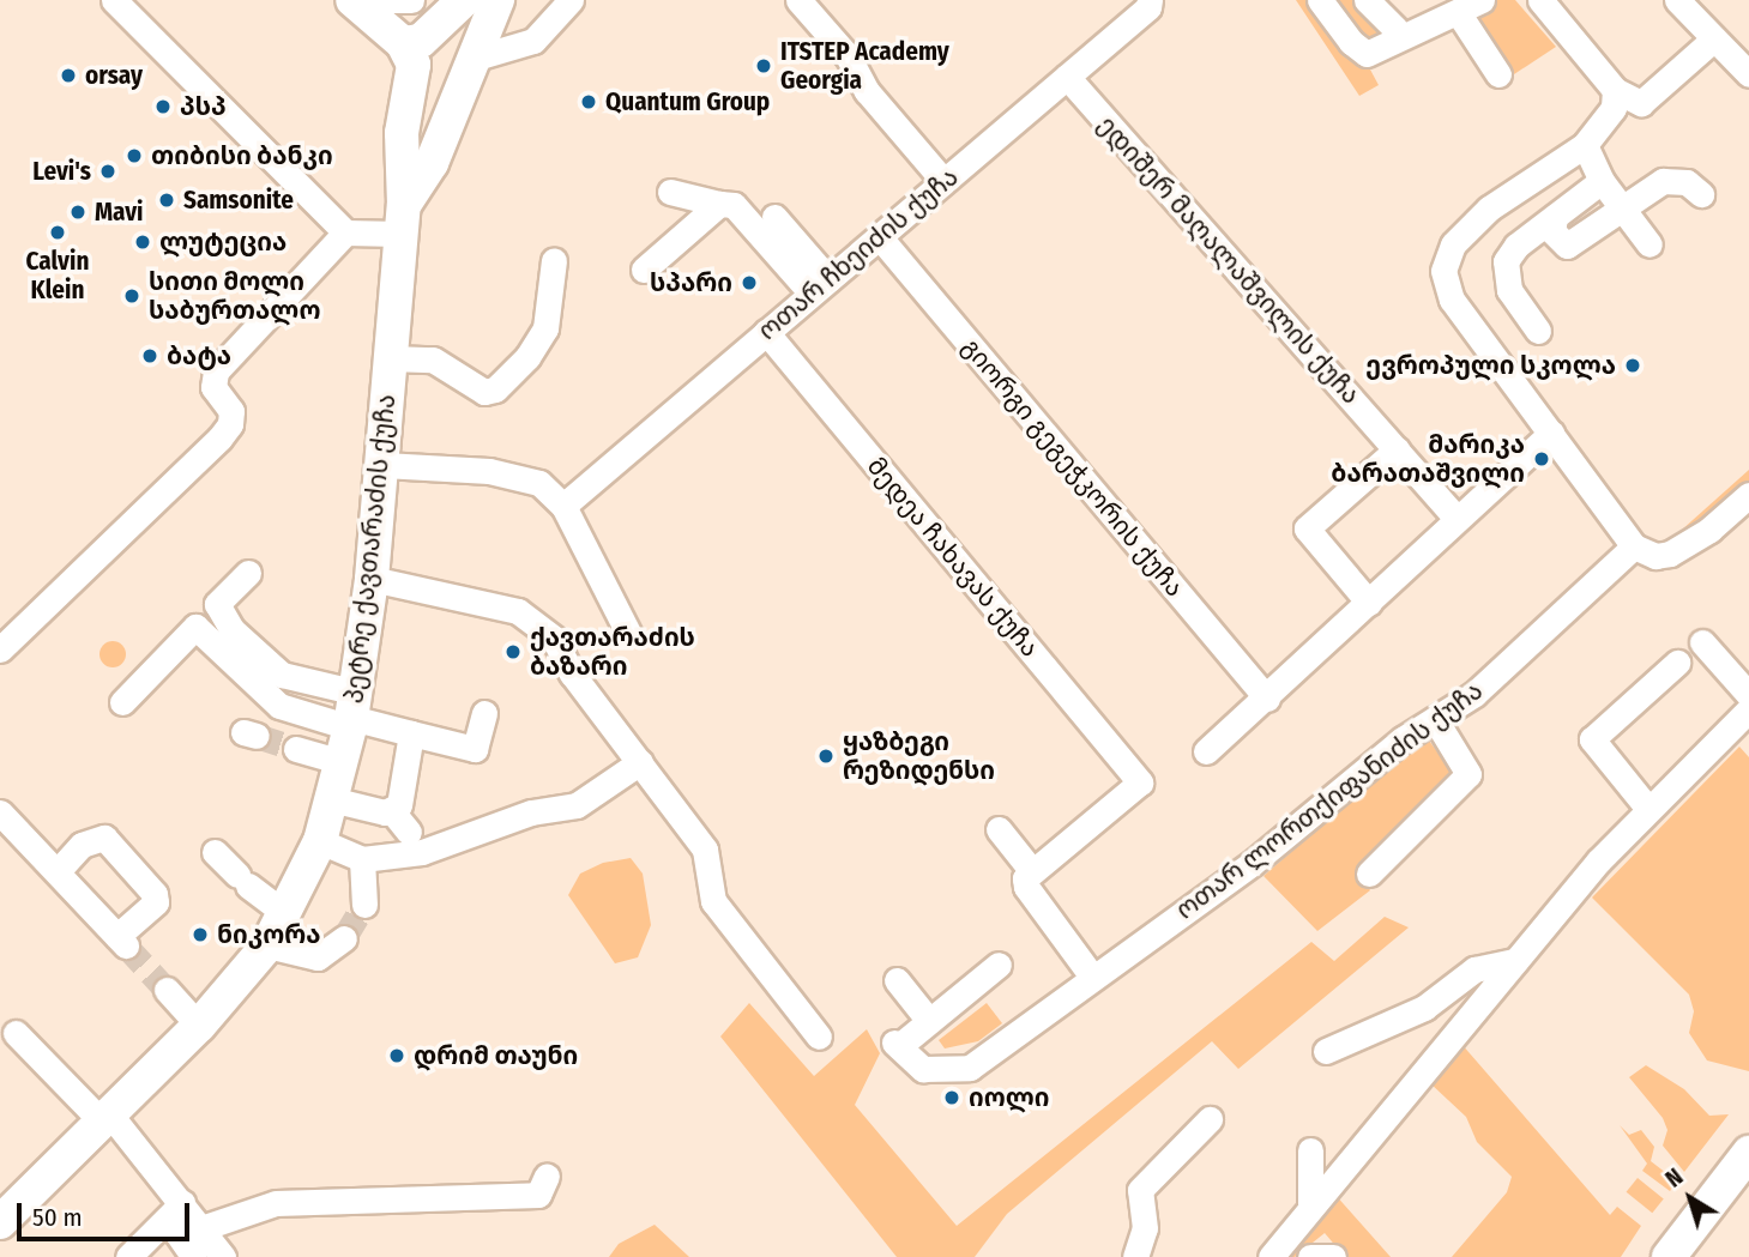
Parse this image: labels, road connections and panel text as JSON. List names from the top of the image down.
{
  "streets": {
    "main road": ["პეტრე ქავთარაძის ქუჩა"],
    "street": [
      "ოთარ ჩხეიძის ქუჩა",
      "ედიშერ მაღალაშვილის ქუჩა",
      "გიორგი გეგეჭკორის ქუჩა",
      "მედეა ჩახავას ქუჩა",
      "ოთარ ლორთქიფანიძის ქუჩა"
    ]
  },
  "crossings": [
    ["ოთარ ჩხეიძის ქუჩა", "ედიშერ მაღალაშვილის ქუჩა"],
    ["ოთარ ჩხეიძის ქუჩა", "გიორგი გეგეჭკორის ქუჩა"],
    ["ოთარ ჩხეიძის ქუჩა", "მედეა ჩახავას ქუჩა"]
  ],
  "places": [
    "ITSTEP Academy Georgia",
    "orsay",
    "Quantum Group",
    "პსპ",
    "თიბისი ბანკი",
    "Levi's",
    "Samsonite",
    "Mavi",
    "Calvin Klein",
    "ლუტეცია",
    "სპარი",
    "სითი მოლი საბურთალო",
    "ბატა",
    "ევროპული სკოლა",
    "მარიკა ბარათაშვილი",
    "ქავთარაძის ბაზარი",
    "ყაზბეგი რეზიდენსი",
    "ნიკორა",
    "დრიმ თაუნი",
    "იოლი"
  ],
  "scale_bar": "50 m",
  "north": "top left"
}
